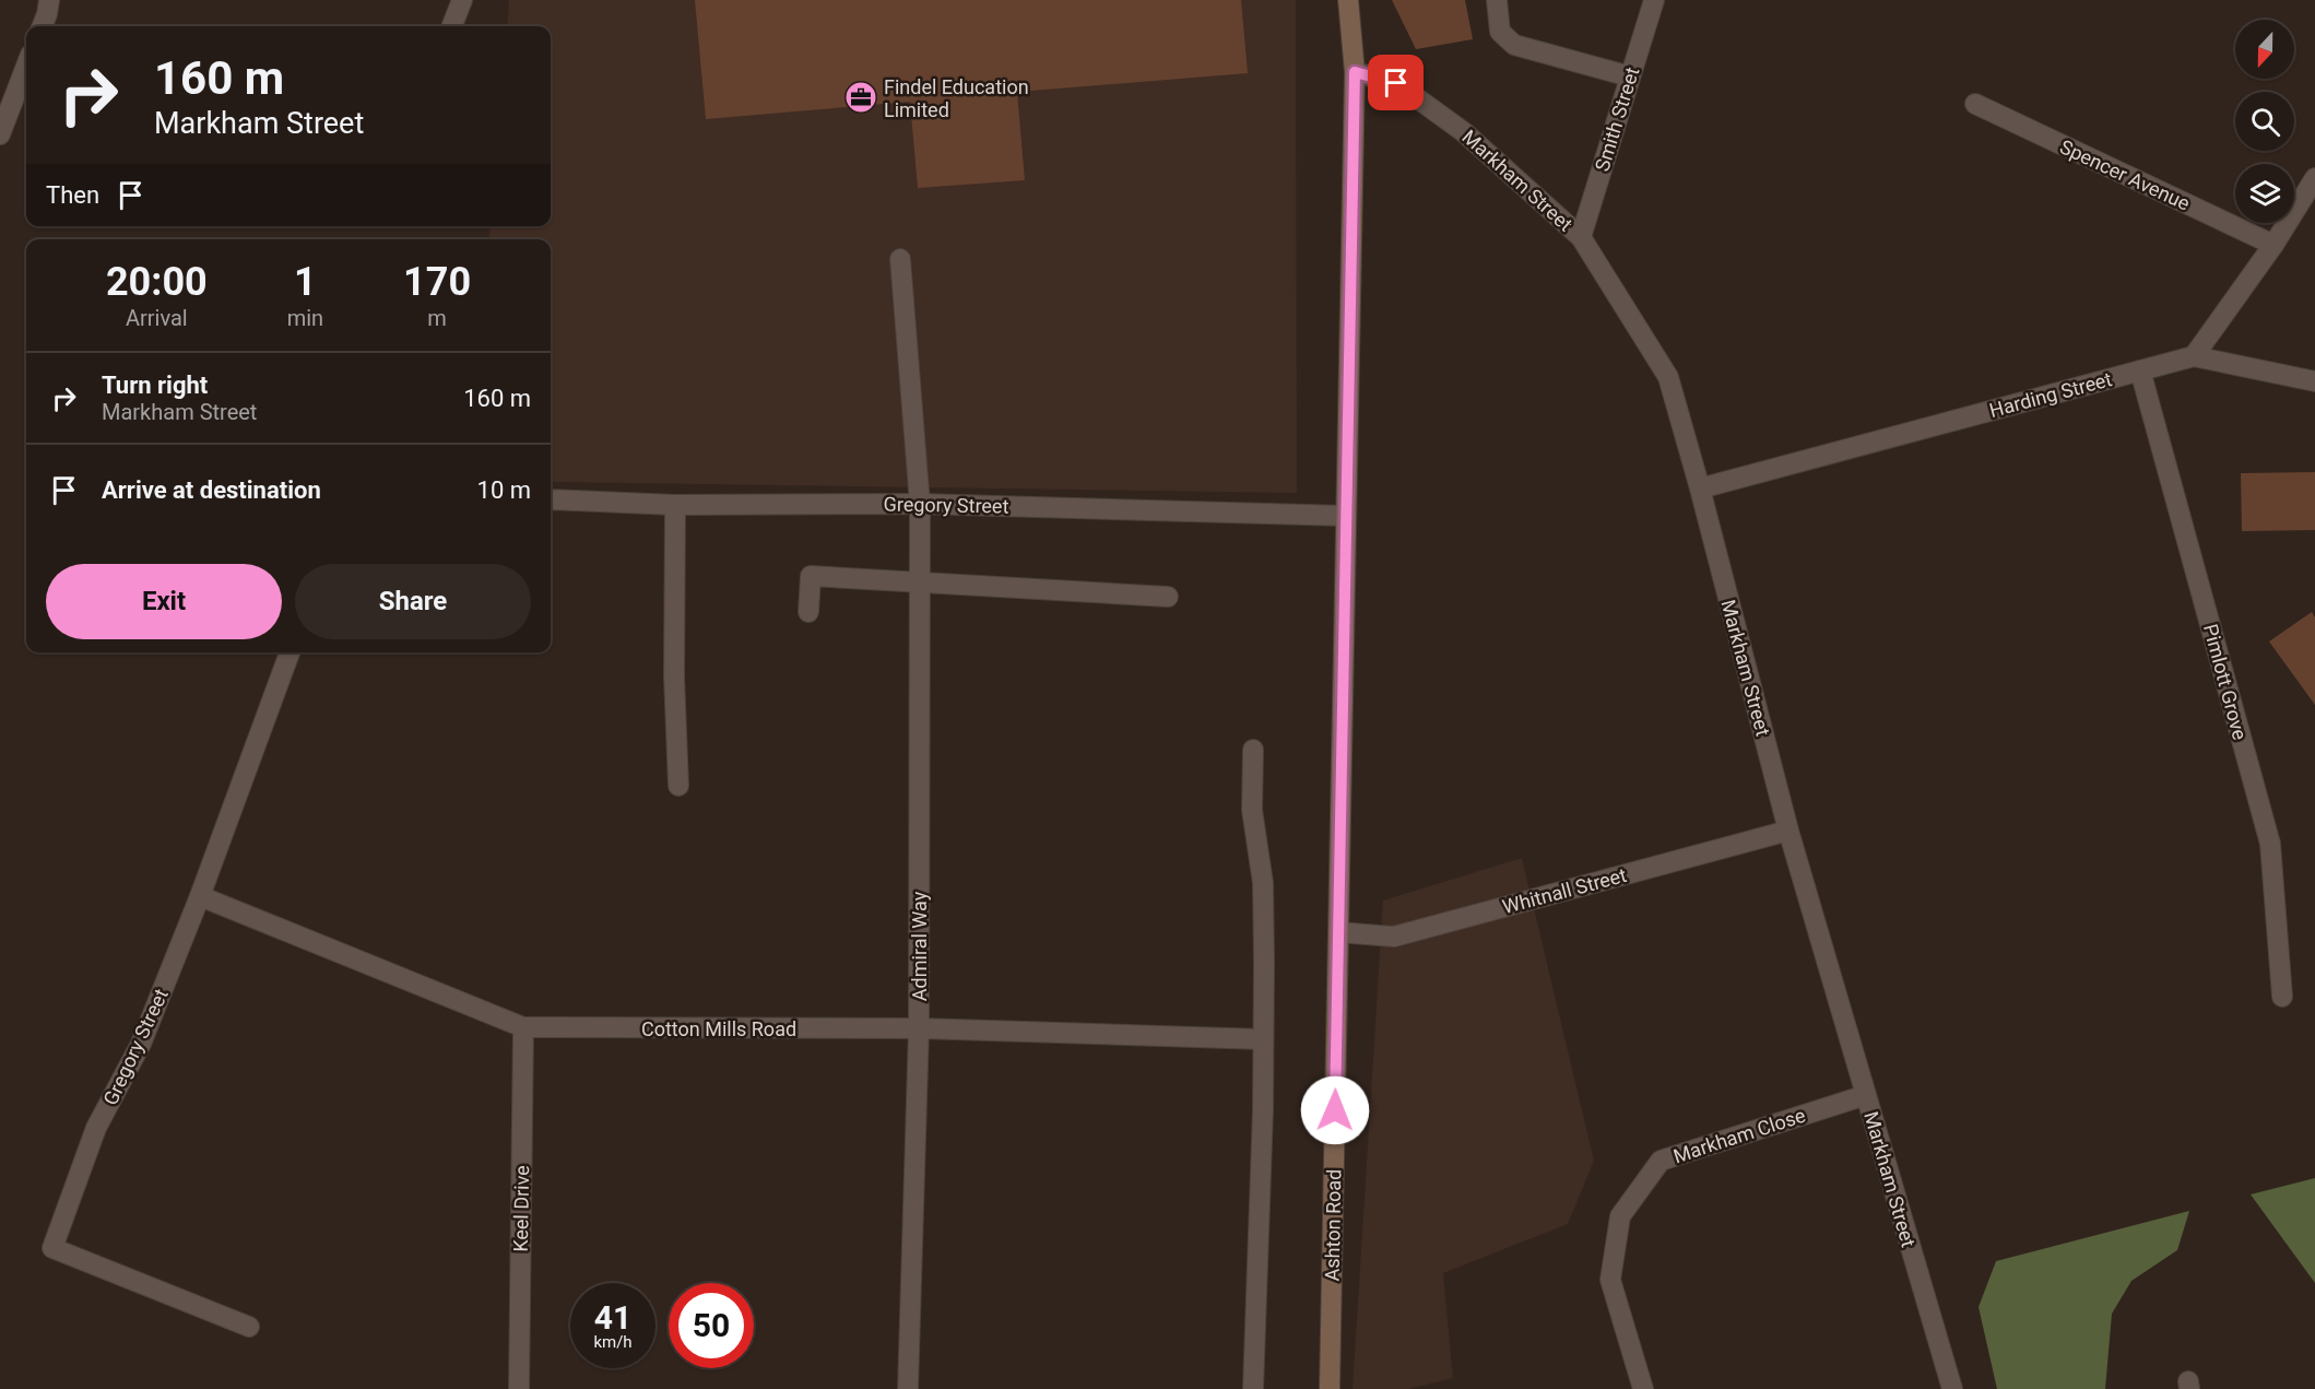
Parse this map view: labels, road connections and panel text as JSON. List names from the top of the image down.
{
  "streets": {
    "main road": ["Ashton Road"],
    "street": [
      "Smith Street",
      "Spencer Avenue",
      "Markham Street",
      "Harding Street",
      "Gregory Street",
      "Pimlott Grove",
      "Whitnall Street",
      "Admiral Way",
      "Cotton Mills Road",
      "Markham Close",
      "Keel Drive"
    ]
  },
  "crossings": [
    ["Smith Street", "Markham Street"],
    ["Markham Street", "Harding Street"],
    ["Markham Street", "Whitnall Street"],
    ["Markham Street", "Markham Close"],
    ["Markham Street", "Ashton Road"],
    ["Harding Street", "Pimlott Grove"],
    ["Gregory Street", "Admiral Way"],
    ["Gregory Street", "Cotton Mills Road"],
    ["Gregory Street", "Ashton Road"],
    ["Whitnall Street", "Ashton Road"],
    ["Admiral Way", "Cotton Mills Road"],
    ["Cotton Mills Road", "Keel Drive"]
  ],
  "places": {
    "office": ["Findel Education Limited"]
  },
  "north": "bottom",
  "page": {
    "turn": ["160 m", "Markham Street"],
    "then": "Then",
    "eta": [
      "20:00",
      "Arrival",
      "1",
      "min",
      "170",
      "m"
    ],
    "list": [
      {
        "name": "Turn right",
        "note": "Markham Street",
        "value": "160 m"
      },
      {
        "name": "Arrive at destination",
        "value": "10 m"
      }
    ],
    "buttons": ["Exit", "Share"],
    "speed": "41 km/h",
    "limit": "50"
  }
}
